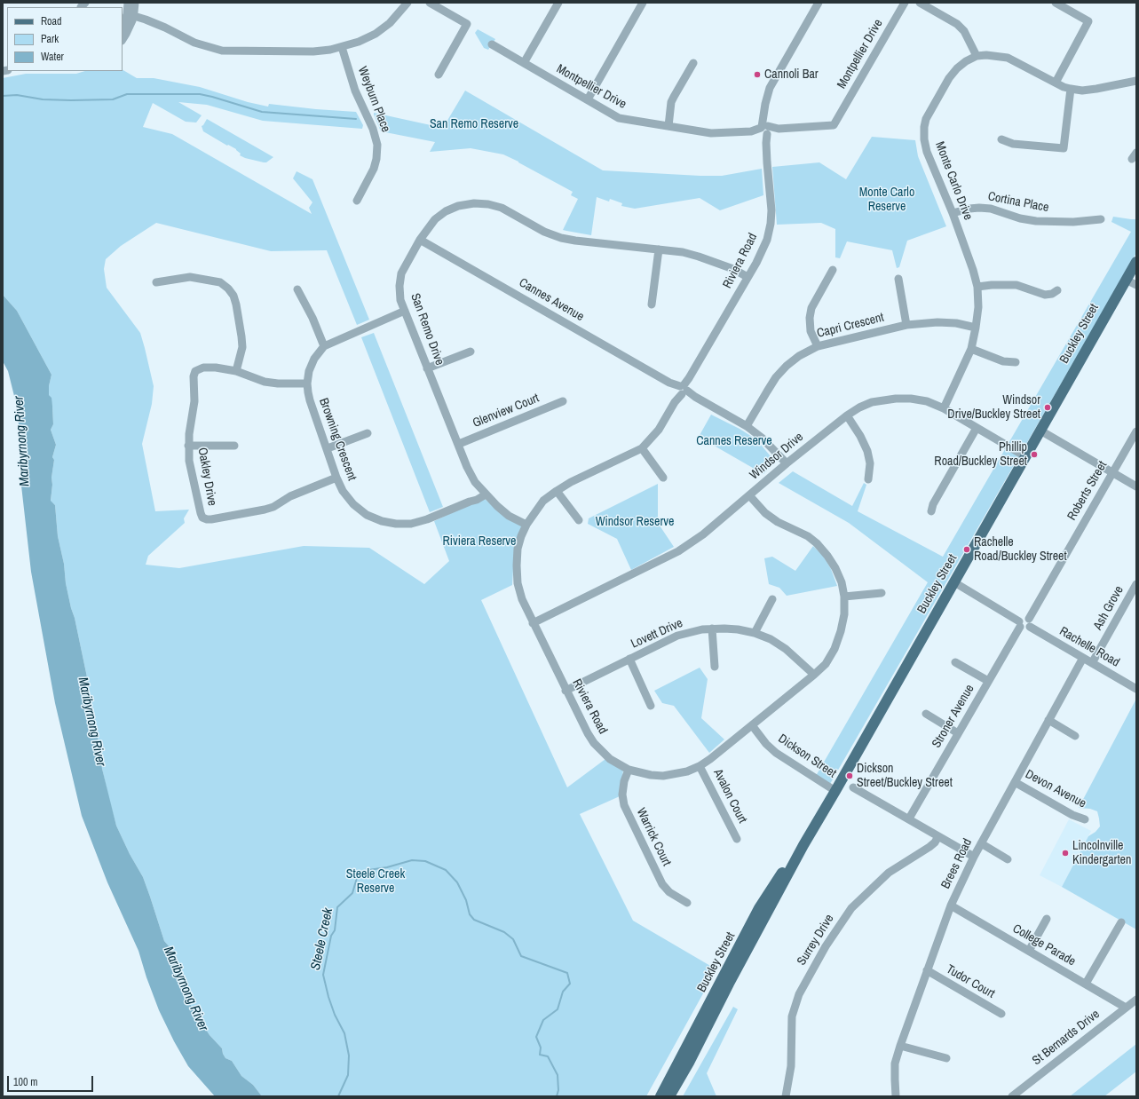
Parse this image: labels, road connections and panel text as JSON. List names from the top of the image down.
{
  "streets": {
    "main road": ["Buckley Street"],
    "street": [
      "Montpellier Drive",
      "Weyburn Place",
      "Monte Carlo Drive",
      "Cortina Place",
      "Riviera Road",
      "Cannes Avenue",
      "Capri Crescent",
      "San Remo Drive",
      "Glenview Court",
      "Browning Crescent",
      "Windsor Drive",
      "Oakley Drive",
      "Roberts Street",
      "Ash Grove",
      "Lovett Drive",
      "Rachelle Road",
      "Stroner Avenue",
      "Dickson Street",
      "Devon Avenue",
      "Avalon Court",
      "Warrick Court",
      "Brees Road",
      "Surrey Drive",
      "College Parade",
      "Tudor Court",
      "St Bernards Drive"
    ]
  },
  "crossings": [
    ["Montpellier Drive", "Riviera Road"],
    ["Monte Carlo Drive", "Cortina Place"],
    ["Monte Carlo Drive", "Capri Crescent"],
    ["Monte Carlo Drive", "Windsor Drive"],
    ["Riviera Road", "Cannes Avenue"],
    ["Riviera Road", "San Remo Drive"],
    ["Riviera Road", "Windsor Drive"],
    ["Riviera Road", "Lovett Drive"],
    ["Riviera Road", "Dickson Street"],
    ["Riviera Road", "Avalon Court"],
    ["Riviera Road", "Warrick Court"],
    ["Cannes Avenue", "Capri Crescent"],
    ["Cannes Avenue", "San Remo Drive"],
    ["Cannes Avenue", "Windsor Drive"],
    ["San Remo Drive", "Glenview Court"],
    ["San Remo Drive", "Browning Crescent"],
    ["Buckley Street", "Windsor Drive"],
    ["Buckley Street", "Dickson Street"],
    ["Browning Crescent", "Oakley Drive"],
    ["Roberts Street", "Rachelle Road"],
    ["Ash Grove", "Rachelle Road"],
    ["Rachelle Road", "Brees Road"],
    ["Devon Avenue", "Brees Road"],
    ["Brees Road", "College Parade"],
    ["Brees Road", "Tudor Court"],
    ["College Parade", "St Bernards Drive"]
  ],
  "water": ["Maribyrnong River", "Steele Creek"],
  "parks": [
    "San Remo Reserve",
    "Monte Carlo Reserve",
    "Cannes Reserve",
    "Windsor Reserve",
    "Riviera Reserve",
    "Steele Creek Reserve"
  ],
  "places": [
    "Cannoli Bar",
    "Windsor Drive/Buckley Street",
    "Phillip Road/Buckley Street",
    "Rachelle Road/Buckley Street",
    "Dickson Street/Buckley Street",
    "Lincolnville Kindergarten"
  ],
  "legend": ["Road", "Park", "Water"],
  "scale_bar": "100 m"
}
